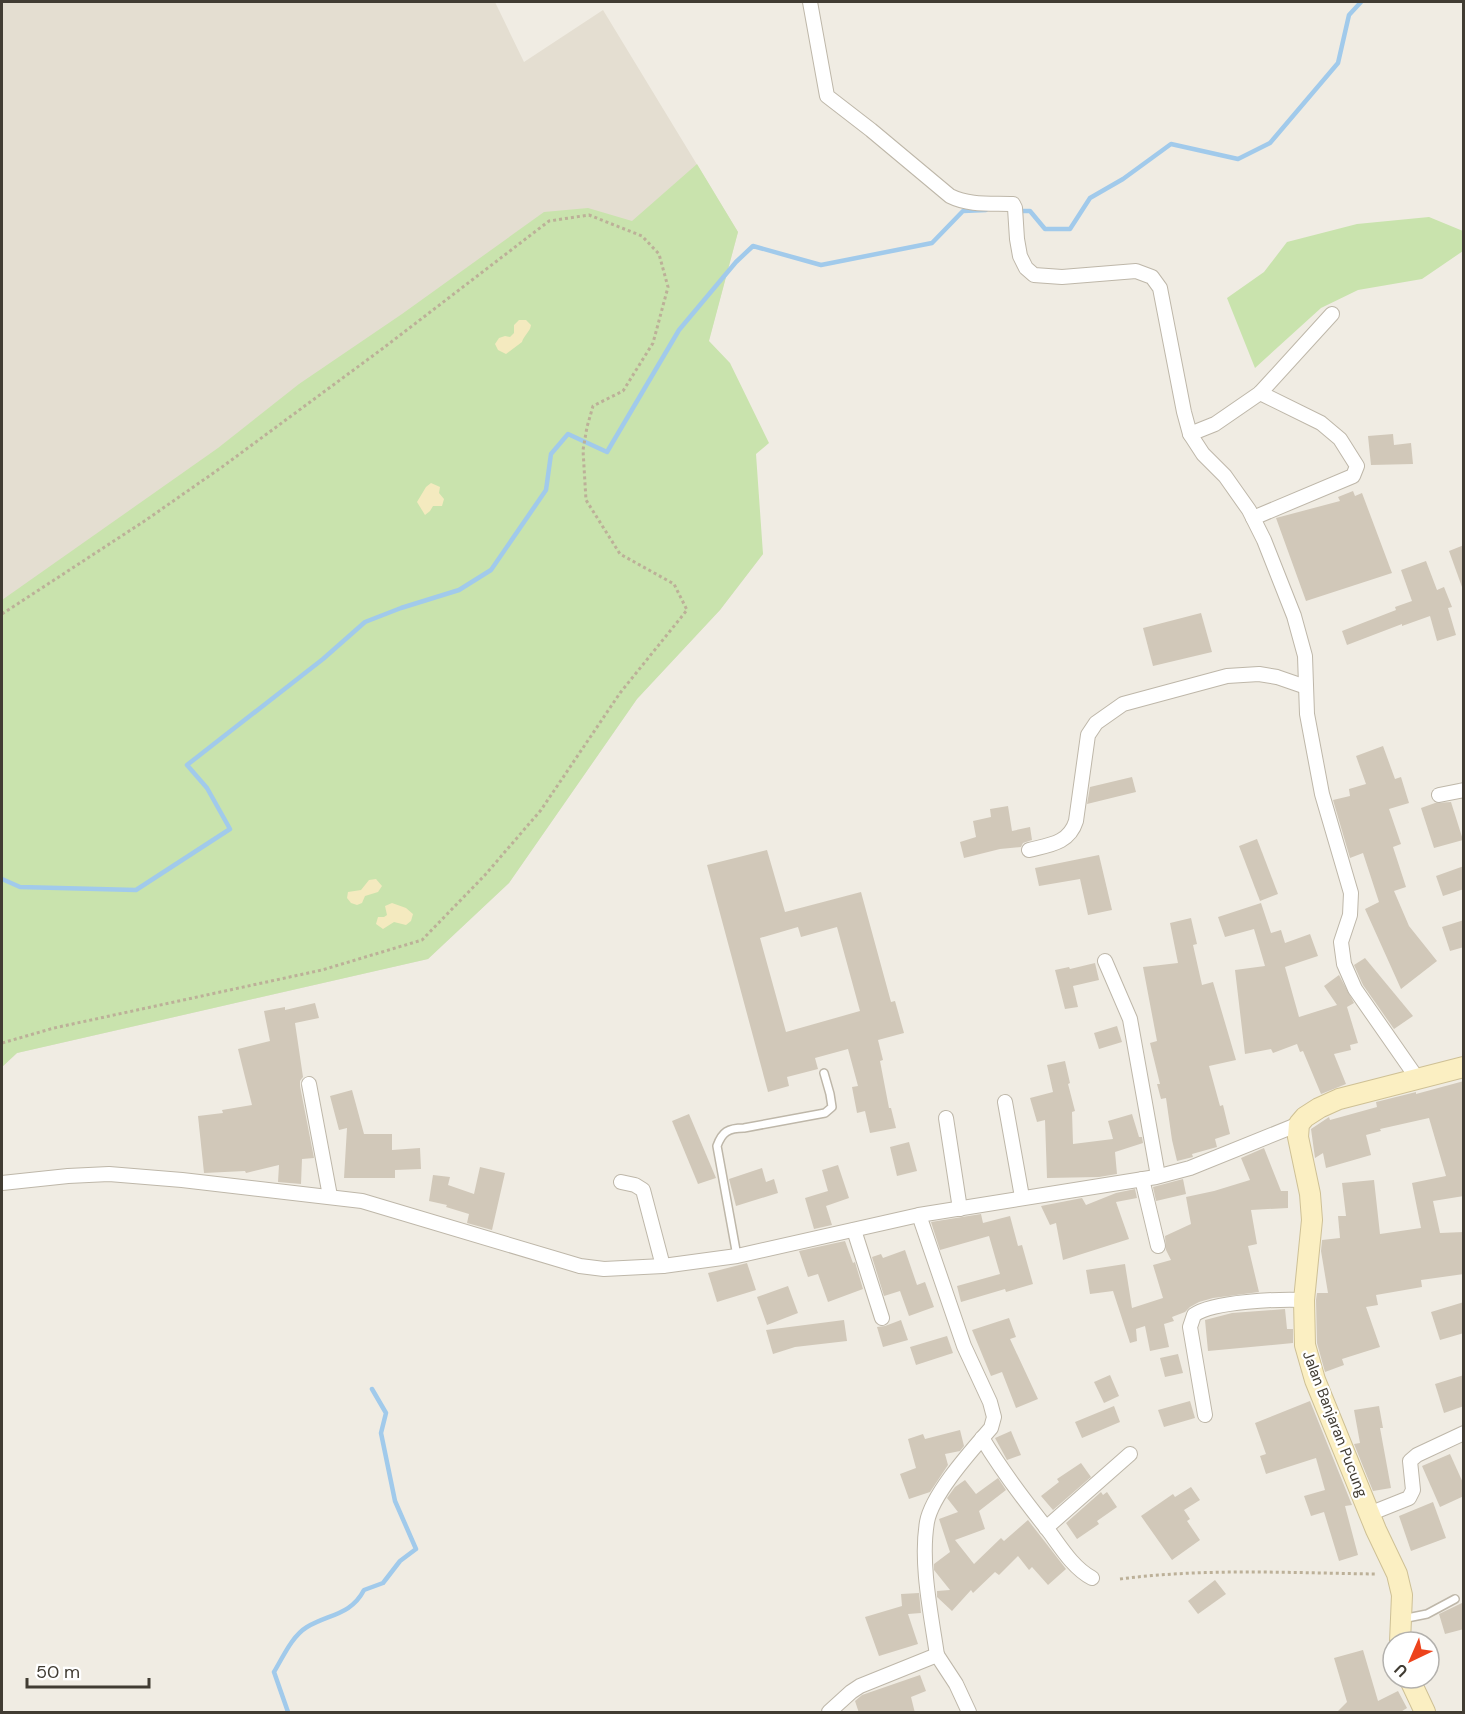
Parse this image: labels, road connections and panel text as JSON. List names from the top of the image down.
{
  "streets": {
    "street": ["Jalan Banjaran Pucung"]
  },
  "scale_bar": "50 m",
  "north": "bottom left"
}
